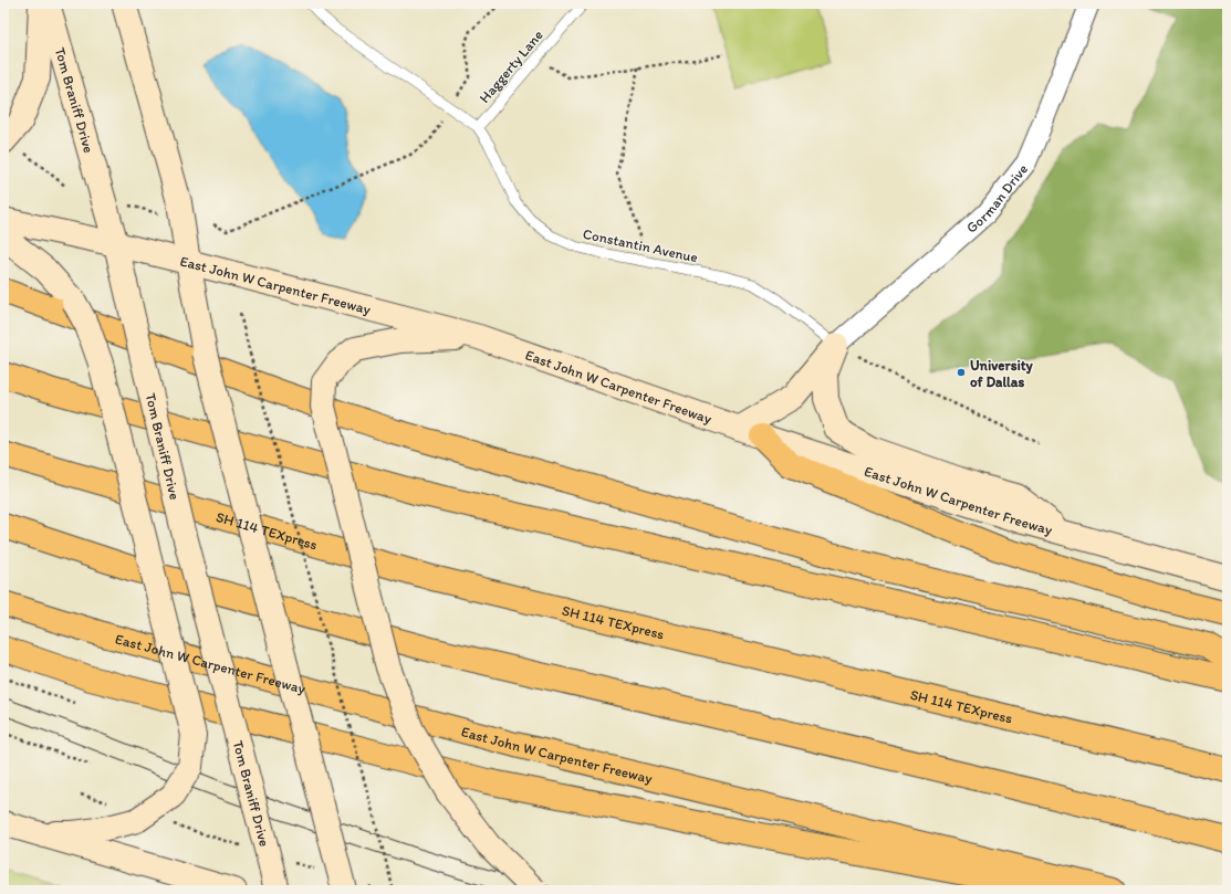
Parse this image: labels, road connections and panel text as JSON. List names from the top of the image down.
{
  "streets": {
    "highway": ["East John W Carpenter Freeway", "SH 114 TEXpress"],
    "main road": ["Tom Braniff Drive"],
    "street": ["Gorman Drive"],
    "lane": ["Haggerty Lane", "Constantin Avenue"]
  },
  "crossings": [
    ["Haggerty Lane", "Constantin Avenue"],
    ["Tom Braniff Drive", "East John W Carpenter Freeway"],
    ["Gorman Drive", "Constantin Avenue"]
  ],
  "places": ["University of Dallas"]
}
